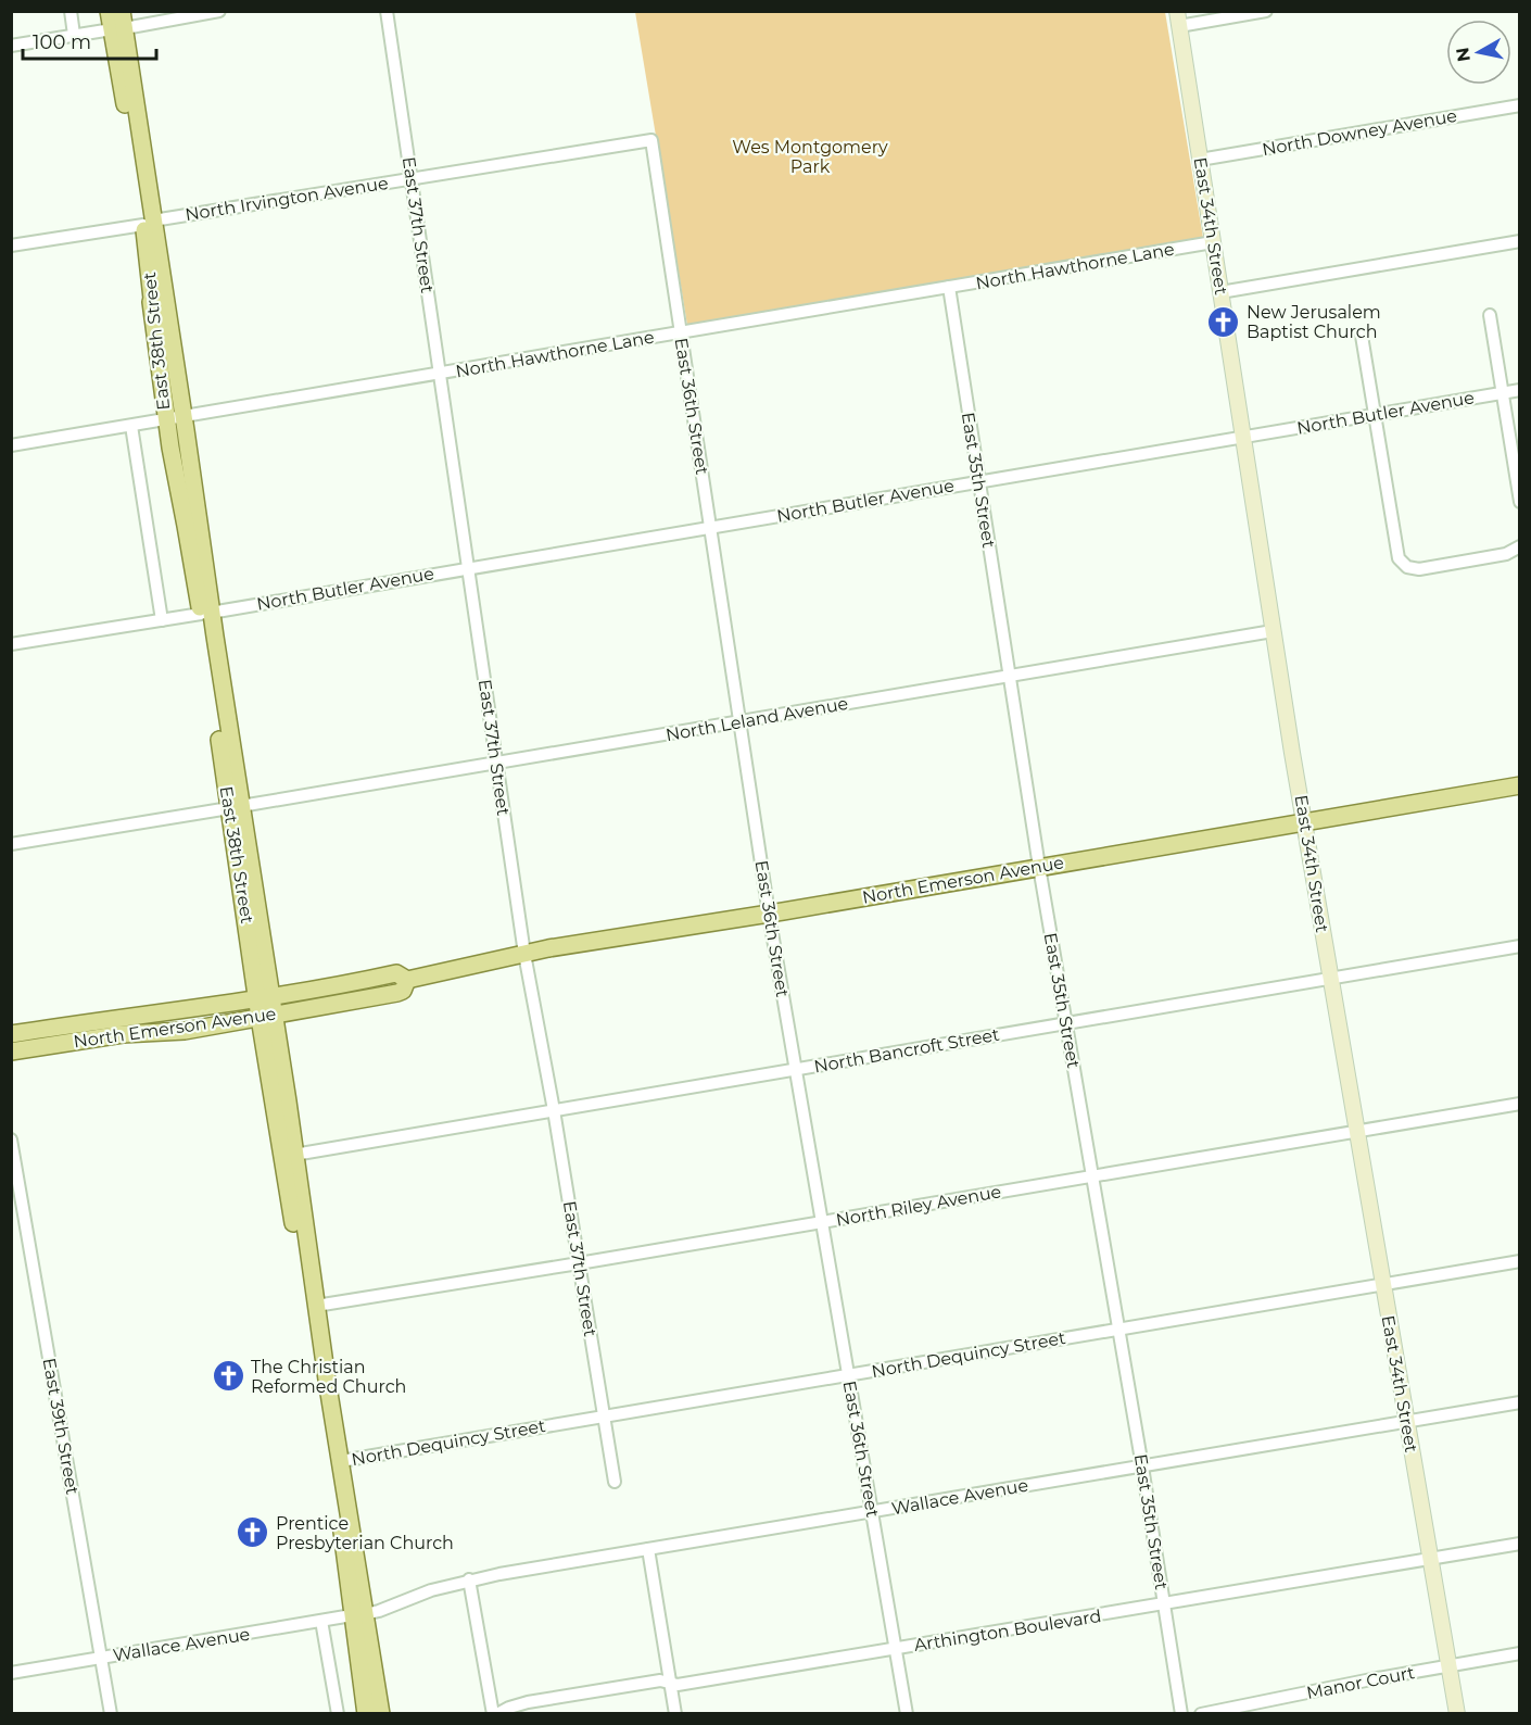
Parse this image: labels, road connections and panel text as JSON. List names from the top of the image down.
{
  "streets": {
    "main road": ["East 34th Street", "East 38th Street", "North Emerson Avenue"],
    "street": [
      "North Downey Avenue",
      "North Irvington Avenue",
      "East 37th Street",
      "North Hawthorne Lane",
      "East 36th Street",
      "North Butler Avenue",
      "East 35th Street",
      "North Leland Avenue",
      "North Bancroft Street",
      "North Riley Avenue",
      "North Dequincy Street",
      "East 39th Street",
      "Wallace Avenue",
      "Arthington Boulevard",
      "Manor Court"
    ]
  },
  "crossings": [
    ["North Downey Avenue", "East 34th Street"],
    ["North Irvington Avenue", "East 37th Street"],
    ["North Irvington Avenue", "East 38th Street"],
    ["North Irvington Avenue", "East 36th Street"],
    ["East 37th Street", "North Hawthorne Lane"],
    ["East 37th Street", "North Butler Avenue"],
    ["East 37th Street", "North Leland Avenue"],
    ["East 37th Street", "North Emerson Avenue"],
    ["East 37th Street", "North Bancroft Street"],
    ["East 37th Street", "North Riley Avenue"],
    ["East 37th Street", "North Dequincy Street"],
    ["East 34th Street", "North Hawthorne Lane"],
    ["East 34th Street", "North Butler Avenue"],
    ["East 34th Street", "North Leland Avenue"],
    ["East 34th Street", "North Emerson Avenue"],
    ["East 34th Street", "North Bancroft Street"],
    ["East 34th Street", "North Riley Avenue"],
    ["East 34th Street", "North Dequincy Street"],
    ["East 34th Street", "Wallace Avenue"],
    ["East 34th Street", "Arthington Boulevard"],
    ["East 34th Street", "Manor Court"],
    ["North Hawthorne Lane", "East 38th Street"],
    ["North Hawthorne Lane", "East 36th Street"],
    ["North Hawthorne Lane", "East 35th Street"],
    ["East 38th Street", "North Butler Avenue"],
    ["East 38th Street", "North Leland Avenue"],
    ["East 38th Street", "North Emerson Avenue"],
    ["East 38th Street", "North Bancroft Street"],
    ["East 38th Street", "North Riley Avenue"],
    ["East 38th Street", "North Dequincy Street"],
    ["East 38th Street", "Wallace Avenue"],
    ["East 36th Street", "North Butler Avenue"],
    ["East 36th Street", "North Leland Avenue"],
    ["East 36th Street", "North Emerson Avenue"],
    ["East 36th Street", "North Bancroft Street"],
    ["East 36th Street", "North Riley Avenue"],
    ["East 36th Street", "North Dequincy Street"],
    ["East 36th Street", "Wallace Avenue"],
    ["East 36th Street", "Arthington Boulevard"],
    ["North Butler Avenue", "East 35th Street"],
    ["East 35th Street", "North Leland Avenue"],
    ["East 35th Street", "North Emerson Avenue"],
    ["East 35th Street", "North Bancroft Street"],
    ["East 35th Street", "North Riley Avenue"],
    ["East 35th Street", "North Dequincy Street"],
    ["East 35th Street", "Wallace Avenue"],
    ["East 35th Street", "Arthington Boulevard"],
    ["East 39th Street", "Wallace Avenue"]
  ],
  "parks": ["Wes Montgomery Park"],
  "places": {
    "church": ["New Jerusalem Baptist Church", "The Christian Reformed Church", "Prentice Presbyterian Church"]
  },
  "scale_bar": "100 m",
  "north": "left"
}
